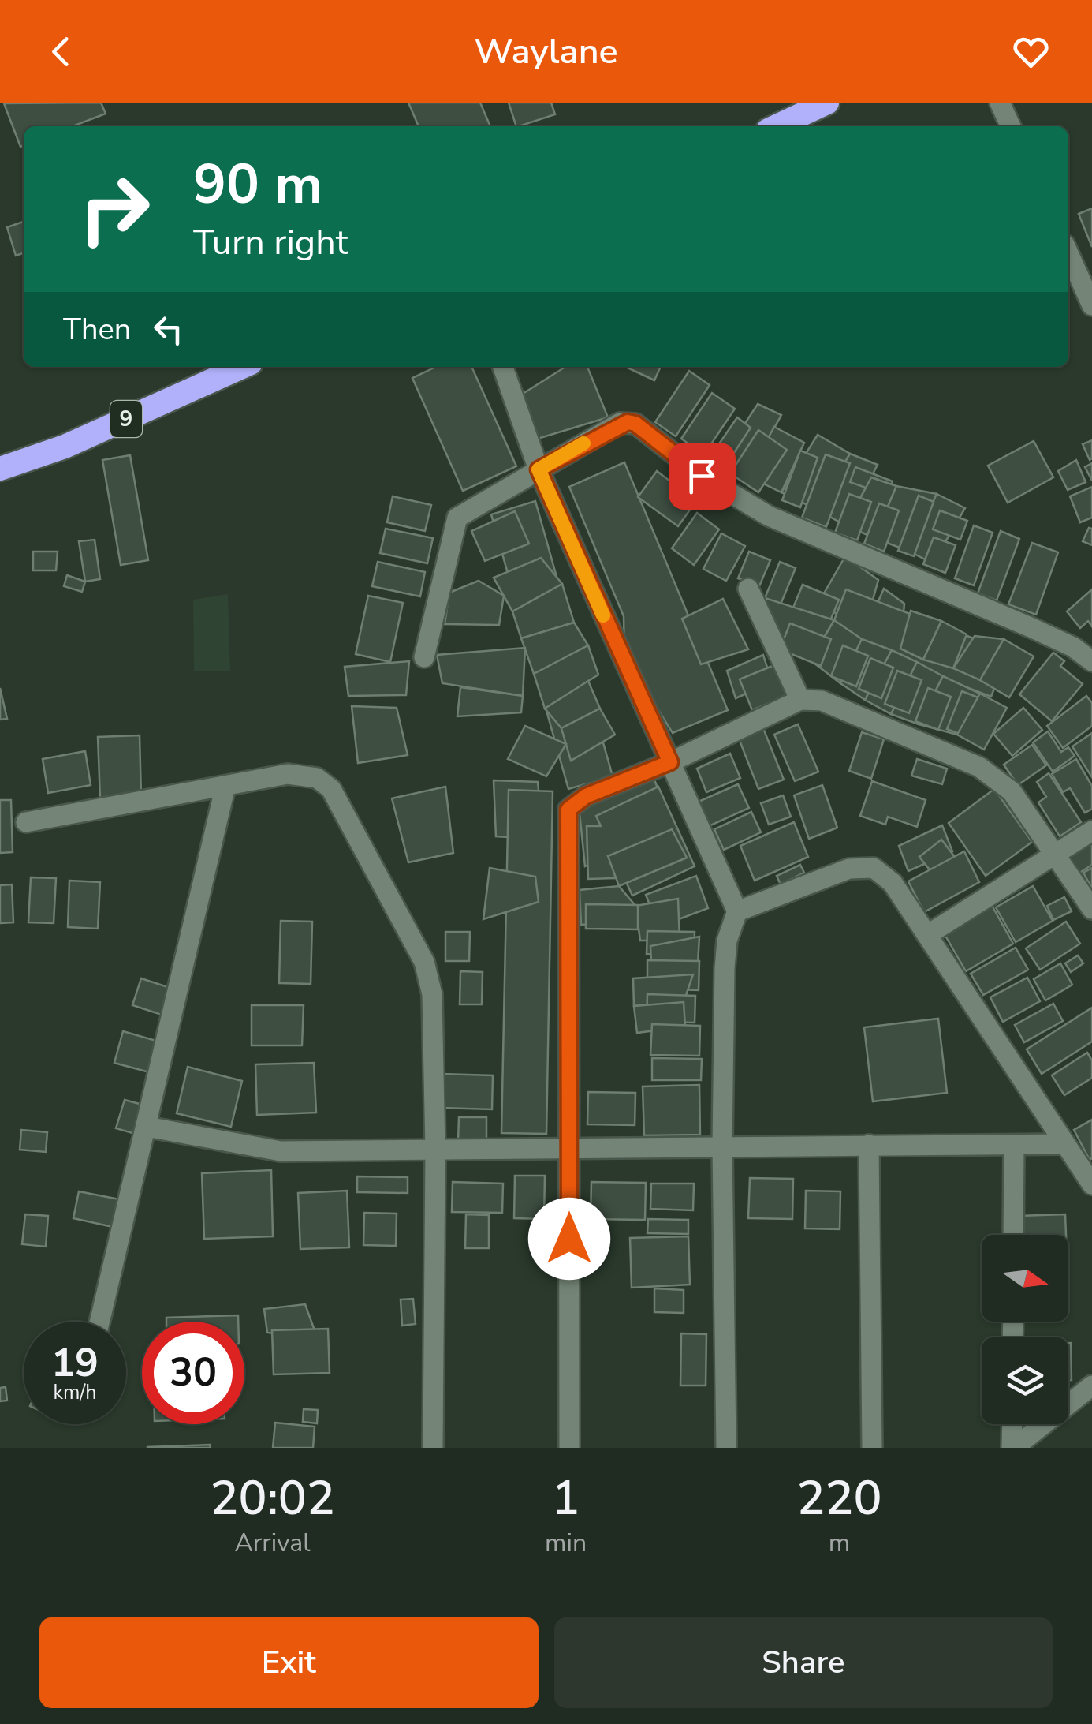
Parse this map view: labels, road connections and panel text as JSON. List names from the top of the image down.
{
  "streets": {
    "highway": ["9"]
  },
  "north": "right",
  "page": {
    "header": "Waylane",
    "turn": ["90 m", "Turn right"],
    "then": "Then",
    "speed": "19 km/h",
    "limit": "30",
    "eta": [
      "20:02",
      "Arrival",
      "1",
      "min",
      "220",
      "m"
    ],
    "buttons": ["Exit", "Share"]
  }
}
